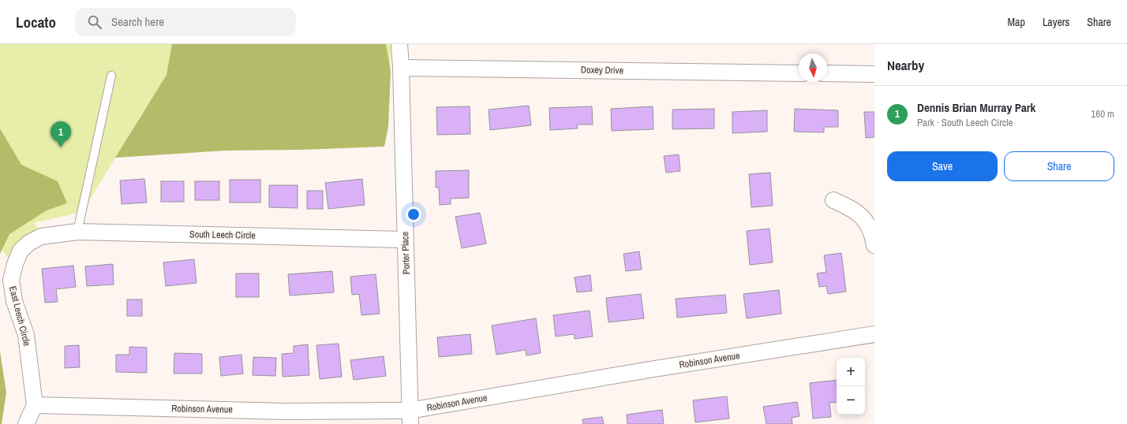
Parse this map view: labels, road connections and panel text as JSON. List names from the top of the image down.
{
  "streets": {
    "street": [
      "Doxey Drive",
      "South Leech Circle",
      "Porter Place",
      "East Leech Circle",
      "Robinson Avenue"
    ]
  },
  "crossings": [
    ["Doxey Drive", "Porter Place"],
    ["South Leech Circle", "Porter Place"],
    ["South Leech Circle", "East Leech Circle"],
    ["Porter Place", "Robinson Avenue"],
    ["East Leech Circle", "Robinson Avenue"]
  ],
  "north": "bottom",
  "page": {
    "header": "Locato",
    "search": "Search here",
    "nav": ["Map", "Layers", "Share"],
    "heading": "Nearby",
    "list": [
      {
        "mark": "1",
        "name": "Dennis Brian Murray Park",
        "note": "Park · South Leech Circle",
        "value": "160 m"
      }
    ],
    "pins": "1",
    "buttons": ["Save", "Share"],
    "map_buttons": ["+", "−"]
  }
}
